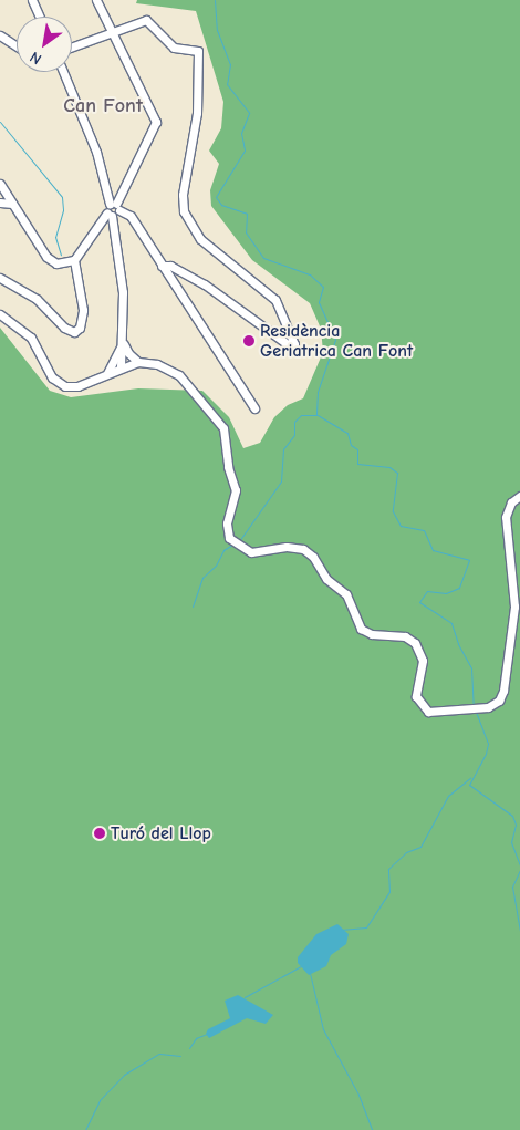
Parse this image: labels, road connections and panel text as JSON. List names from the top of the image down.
{
  "districts": ["Can Font"],
  "places": ["Residència Geriatrica Can Font", "Turó del Llop"],
  "north": "bottom left"
}
